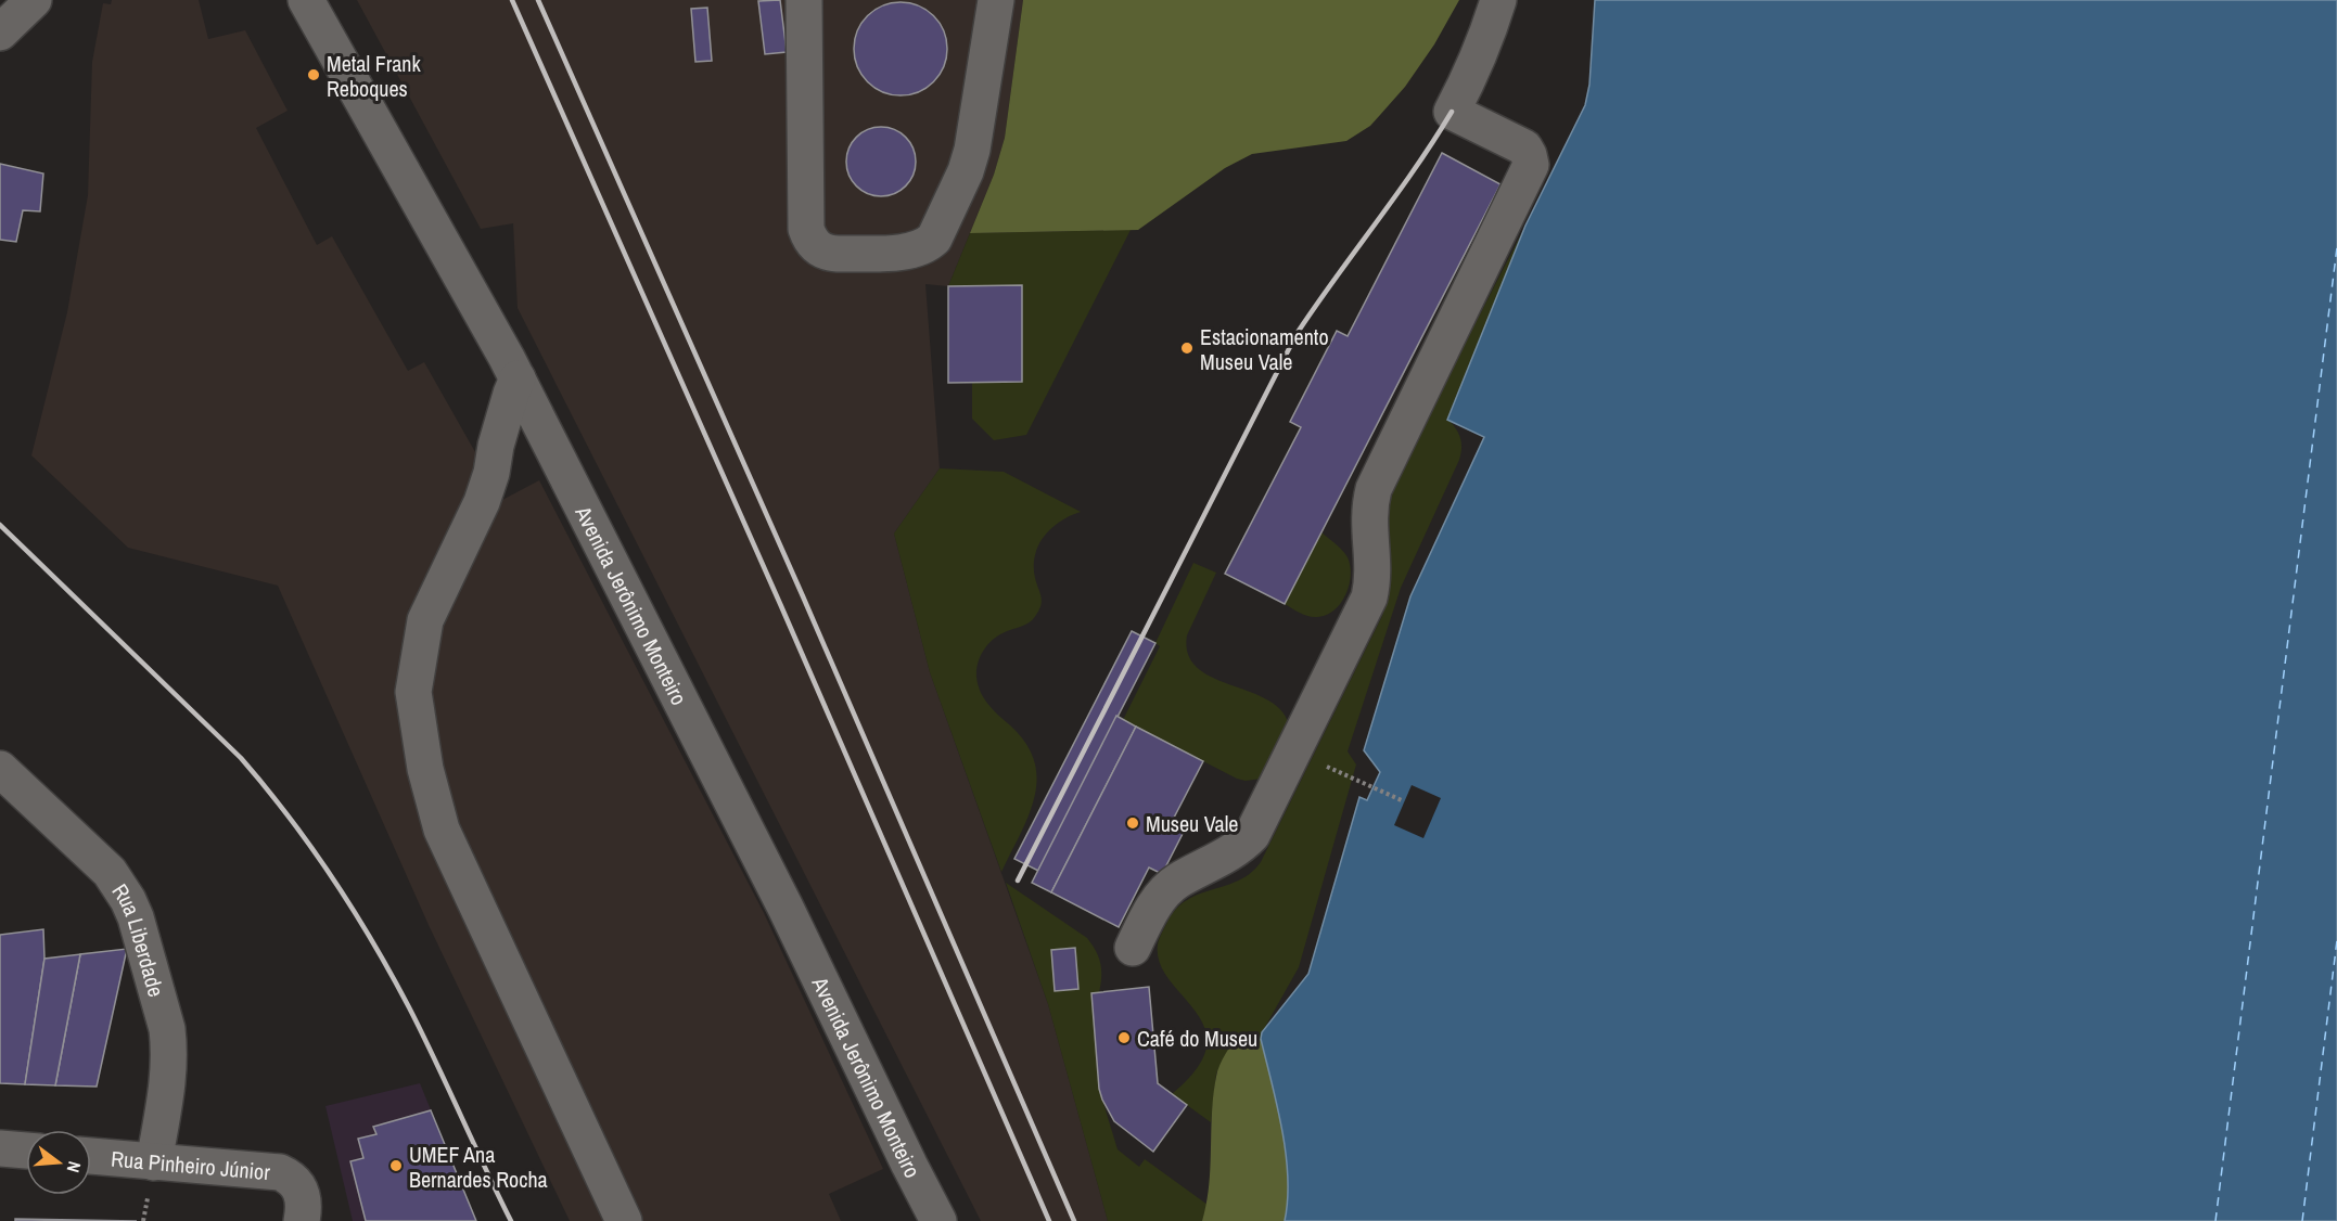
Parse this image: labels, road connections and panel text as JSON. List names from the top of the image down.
{
  "streets": {
    "street": ["Avenida Jerônimo Monteiro", "Rua Liberdade", "Rua Pinheiro Júnior"]
  },
  "crossings": [
    ["Rua Liberdade", "Rua Pinheiro Júnior"]
  ],
  "places": [
    "Metal Frank Reboques",
    "Estacionamento Museu Vale",
    "Museu Vale",
    "Café do Museu",
    "UMEF Ana Bernardes Rocha"
  ],
  "north": "right"
}
